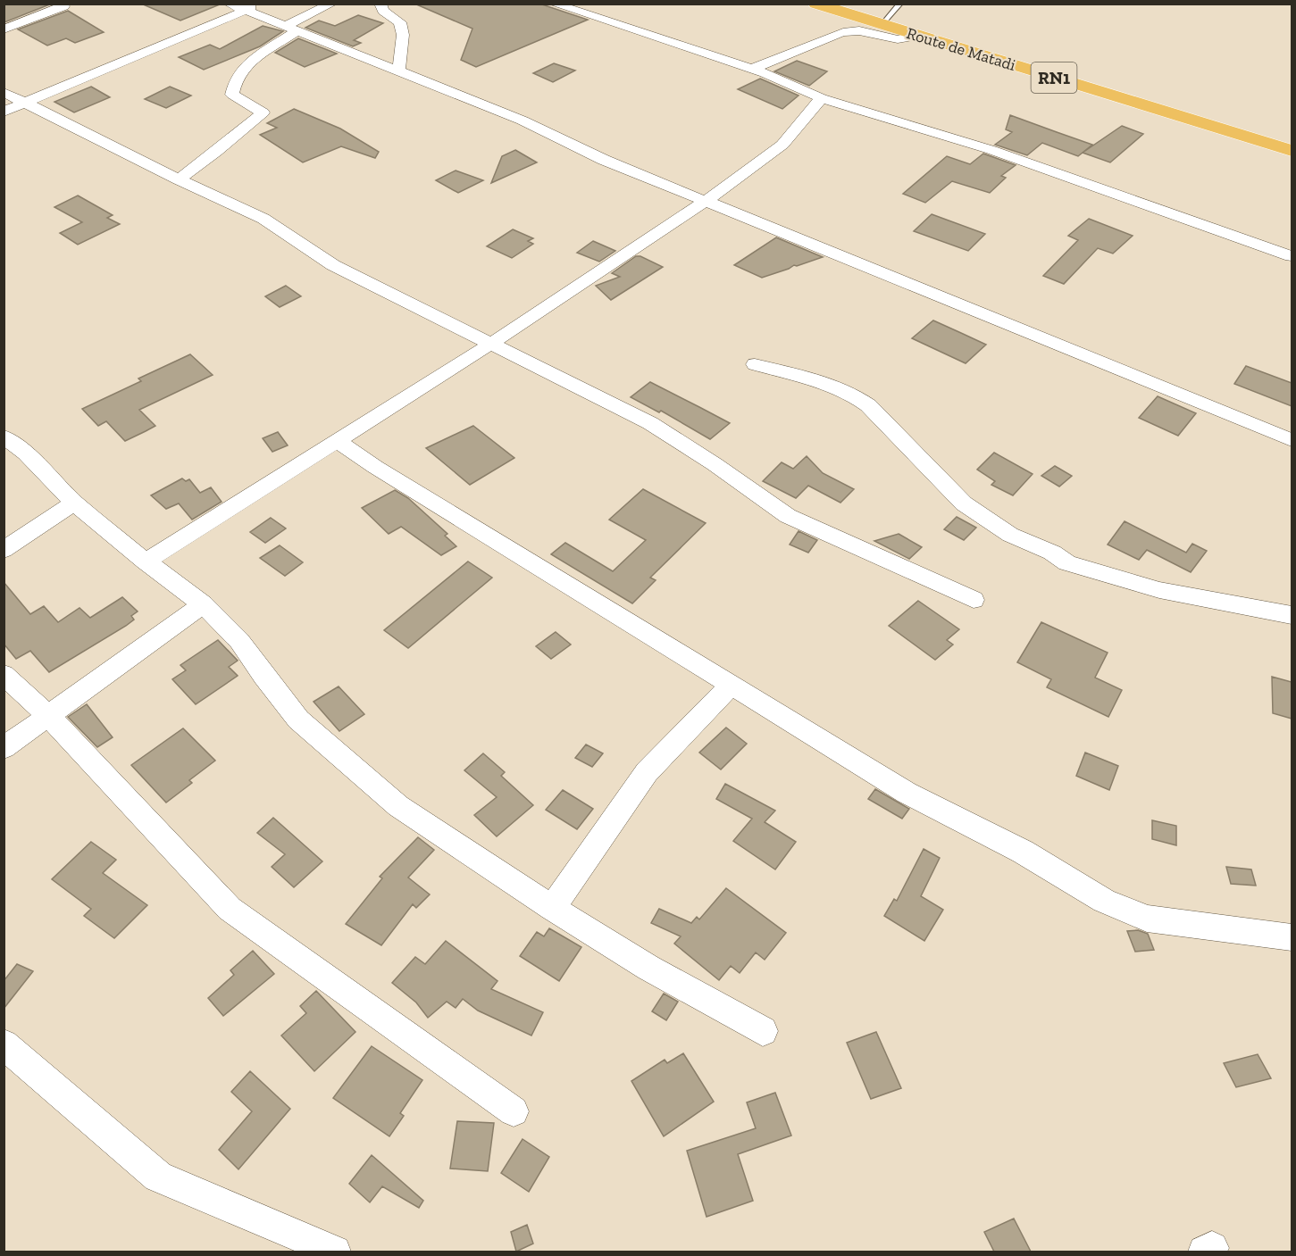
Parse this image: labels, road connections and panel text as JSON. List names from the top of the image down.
{
  "streets": {
    "highway": ["Route de Matadi", "RN1"]
  }
}
